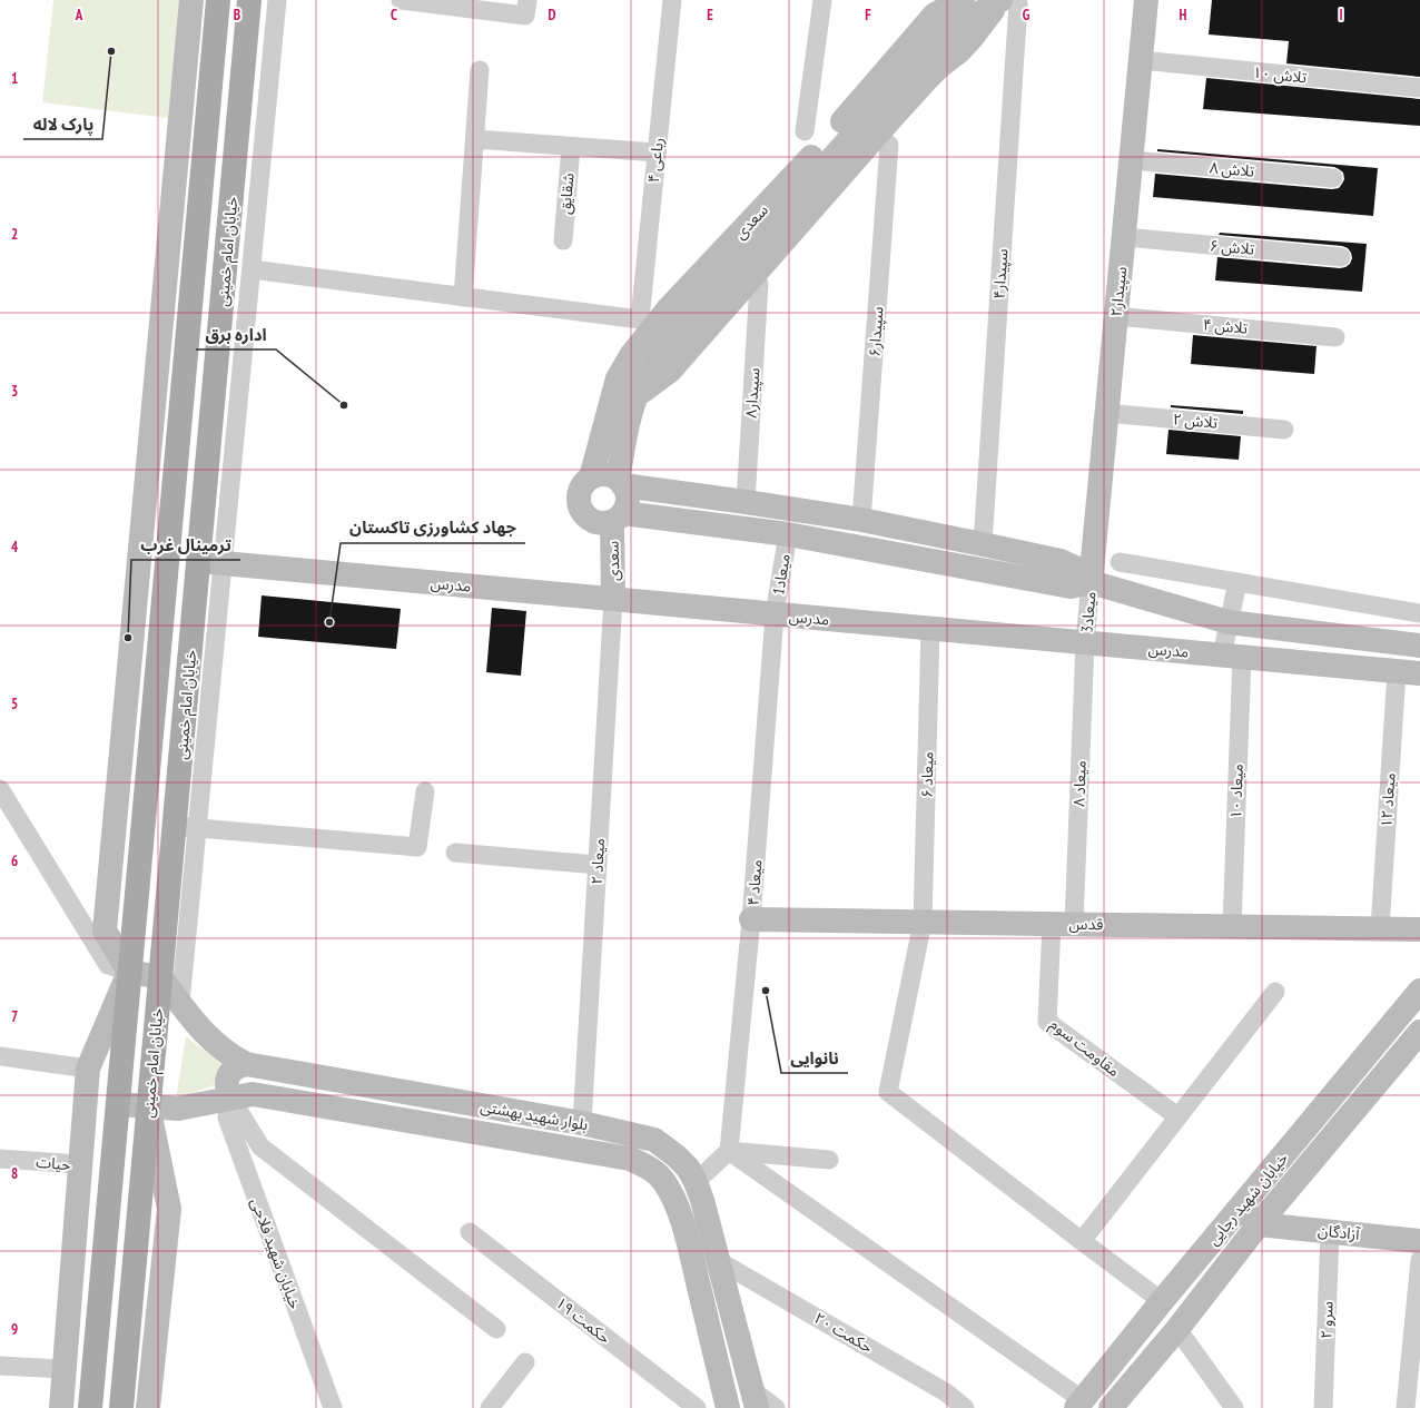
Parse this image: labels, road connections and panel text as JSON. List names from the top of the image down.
{
  "streets": {
    "main road": ["خیابان امام خمینی"],
    "street": [
      "تلاش ۱۰",
      "رباعی ۴",
      "تلاش ۸",
      "شقایق",
      "سعدی",
      "تلاش ۶",
      "سپیدار۴",
      "سپیدار۲",
      "تلاش ۴",
      "سپیدار۶",
      "سپیدار۸",
      "تلاش ۲",
      "میعاد1",
      "مدرس",
      "میعاد3",
      "میعاد ۶",
      "میعاد ۸",
      "میعاد ۱۰",
      "میعاد ۱۲",
      "میعاد ۲",
      "میعاد ۴",
      "قدس",
      "مقاومت سوم",
      "بلوار شهید بهشتی",
      "حیات",
      "خیابان شهید رجایی",
      "آزادگان",
      "خیابان شهید فلاحی",
      "حکمت ۱۹",
      "سرو ۲",
      "حکمت ۲۰"
    ]
  },
  "crossings": [
    ["تلاش ۱۰", "سپیدار۲"],
    ["تلاش ۸", "سپیدار۲"],
    ["سعدی", "سپیدار۴"],
    ["سعدی", "مدرس"],
    ["سعدی", "میعاد ۲"],
    ["تلاش ۶", "سپیدار۲"],
    ["خیابان امام خمینی", "مدرس"],
    ["خیابان امام خمینی", "بلوار شهید بهشتی"],
    ["سپیدار۲", "تلاش ۴"],
    ["سپیدار۲", "تلاش ۲"],
    ["سپیدار۲", "میعاد3"],
    ["میعاد1", "مدرس"],
    ["میعاد1", "میعاد ۴"],
    ["مدرس", "میعاد3"],
    ["مدرس", "میعاد ۶"],
    ["مدرس", "میعاد ۸"],
    ["مدرس", "میعاد ۱۰"],
    ["مدرس", "میعاد ۱۲"],
    ["مدرس", "میعاد ۲"],
    ["مدرس", "میعاد ۴"],
    ["میعاد3", "میعاد ۸"],
    ["میعاد ۶", "قدس"],
    ["میعاد ۸", "قدس"],
    ["میعاد ۸", "مقاومت سوم"],
    ["میعاد ۱۰", "قدس"],
    ["میعاد ۱۲", "قدس"],
    ["میعاد ۲", "بلوار شهید بهشتی"],
    ["میعاد ۴", "قدس"],
    ["قدس", "مقاومت سوم"],
    ["بلوار شهید بهشتی", "خیابان شهید فلاحی"],
    ["بلوار شهید بهشتی", "حکمت ۲۰"],
    ["خیابان شهید رجایی", "آزادگان"],
    ["آزادگان", "سرو ۲"]
  ],
  "places": [
    "پارک لاله",
    "اداره برق",
    "جهاد کشاورزی تاکستان",
    "ترمینال غرب",
    "نانوایی"
  ],
  "grid": {
    "columns": [
      "A",
      "B",
      "C",
      "D",
      "E",
      "F",
      "G",
      "H",
      "I"
    ],
    "rows": [
      "1",
      "2",
      "3",
      "4",
      "5",
      "6",
      "7",
      "8",
      "9"
    ]
  }
}
